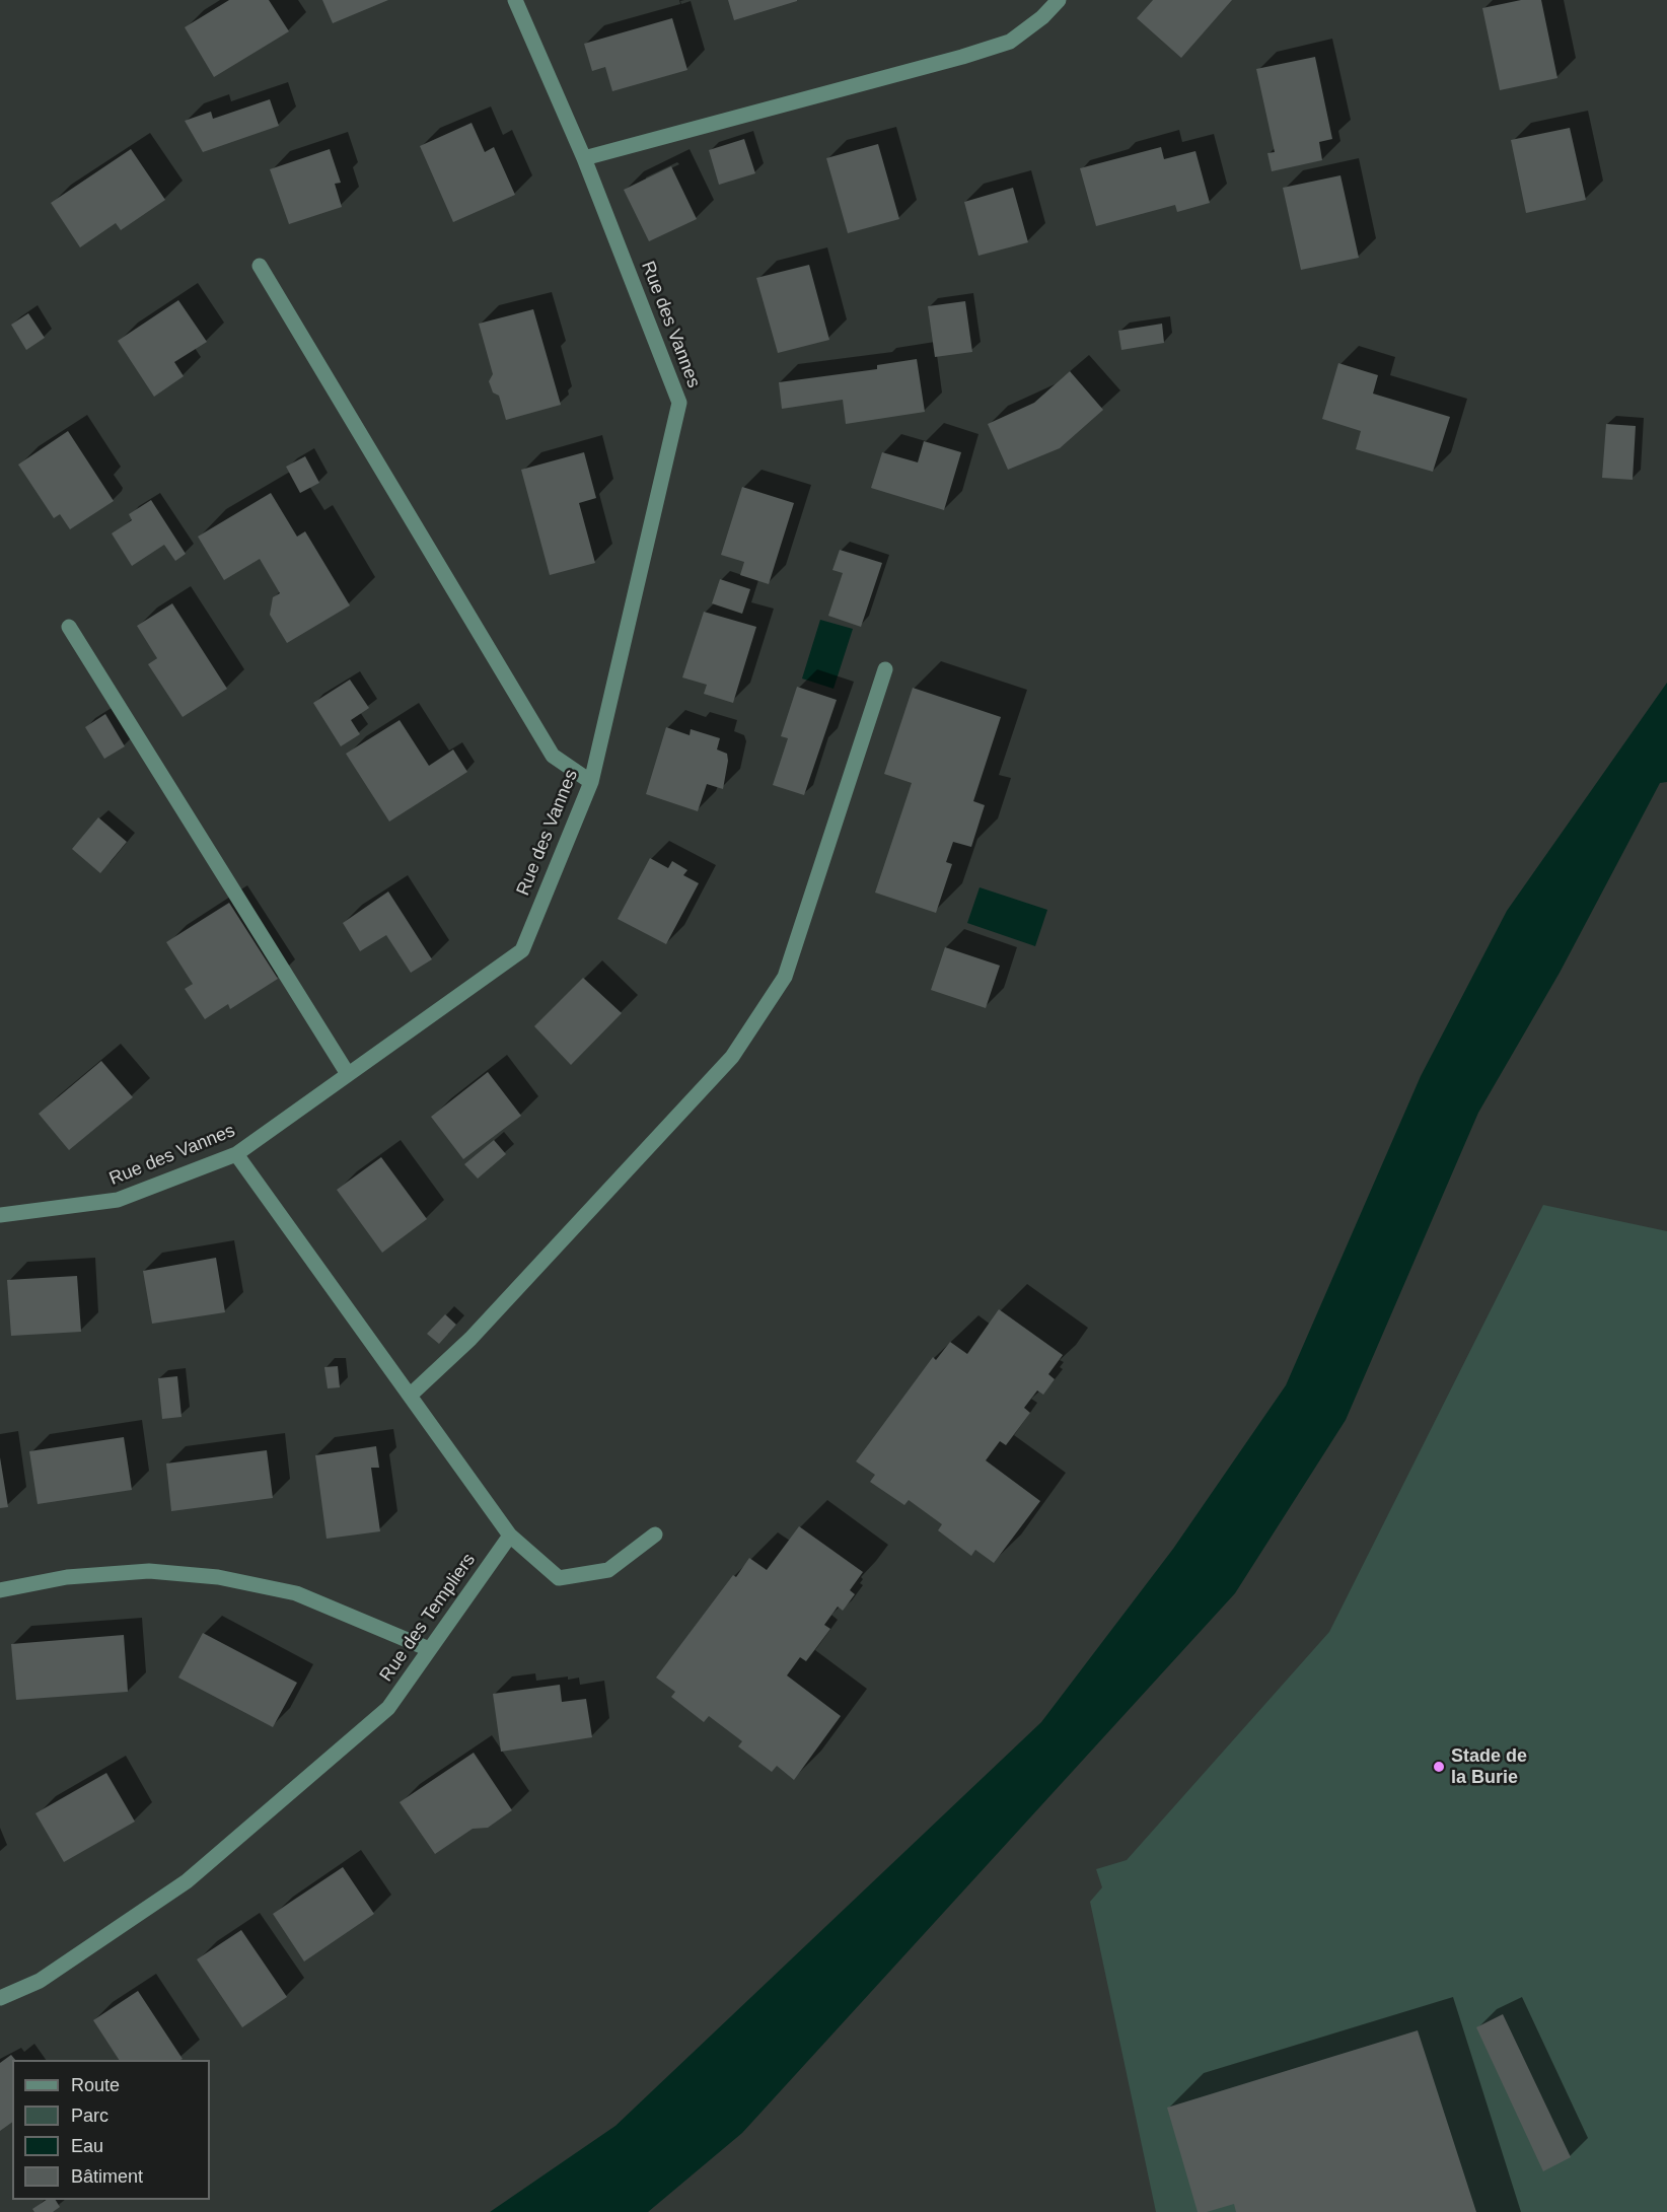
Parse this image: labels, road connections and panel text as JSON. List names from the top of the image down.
{
  "streets": {
    "street": ["Rue des Vannes", "Rue des Templiers"]
  },
  "places": ["Stade de la Burie"],
  "legend": [
    "Route",
    "Parc",
    "Eau",
    "Bâtiment"
  ]
}
